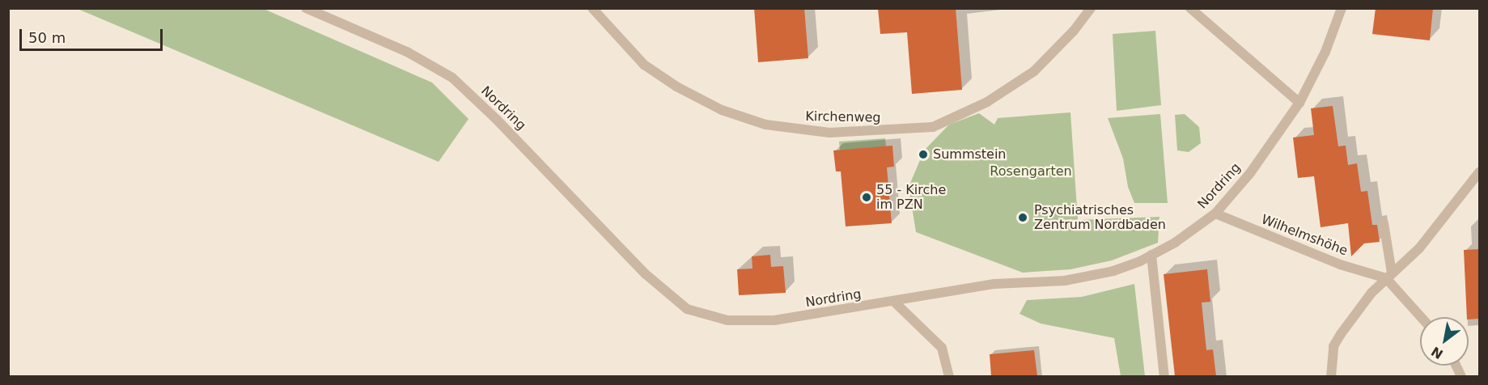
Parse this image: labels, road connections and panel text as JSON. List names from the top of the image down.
{
  "streets": {
    "lane": ["Nordring", "Kirchenweg", "Wilhelmshöhe"]
  },
  "crossings": [
    ["Nordring", "Wilhelmshöhe"]
  ],
  "parks": ["Rosengarten"],
  "places": ["Summstein", "55 - Kirche im PZN", "Psychiatrisches Zentrum Nordbaden"],
  "scale_bar": "50 m",
  "north": "bottom left"
}
